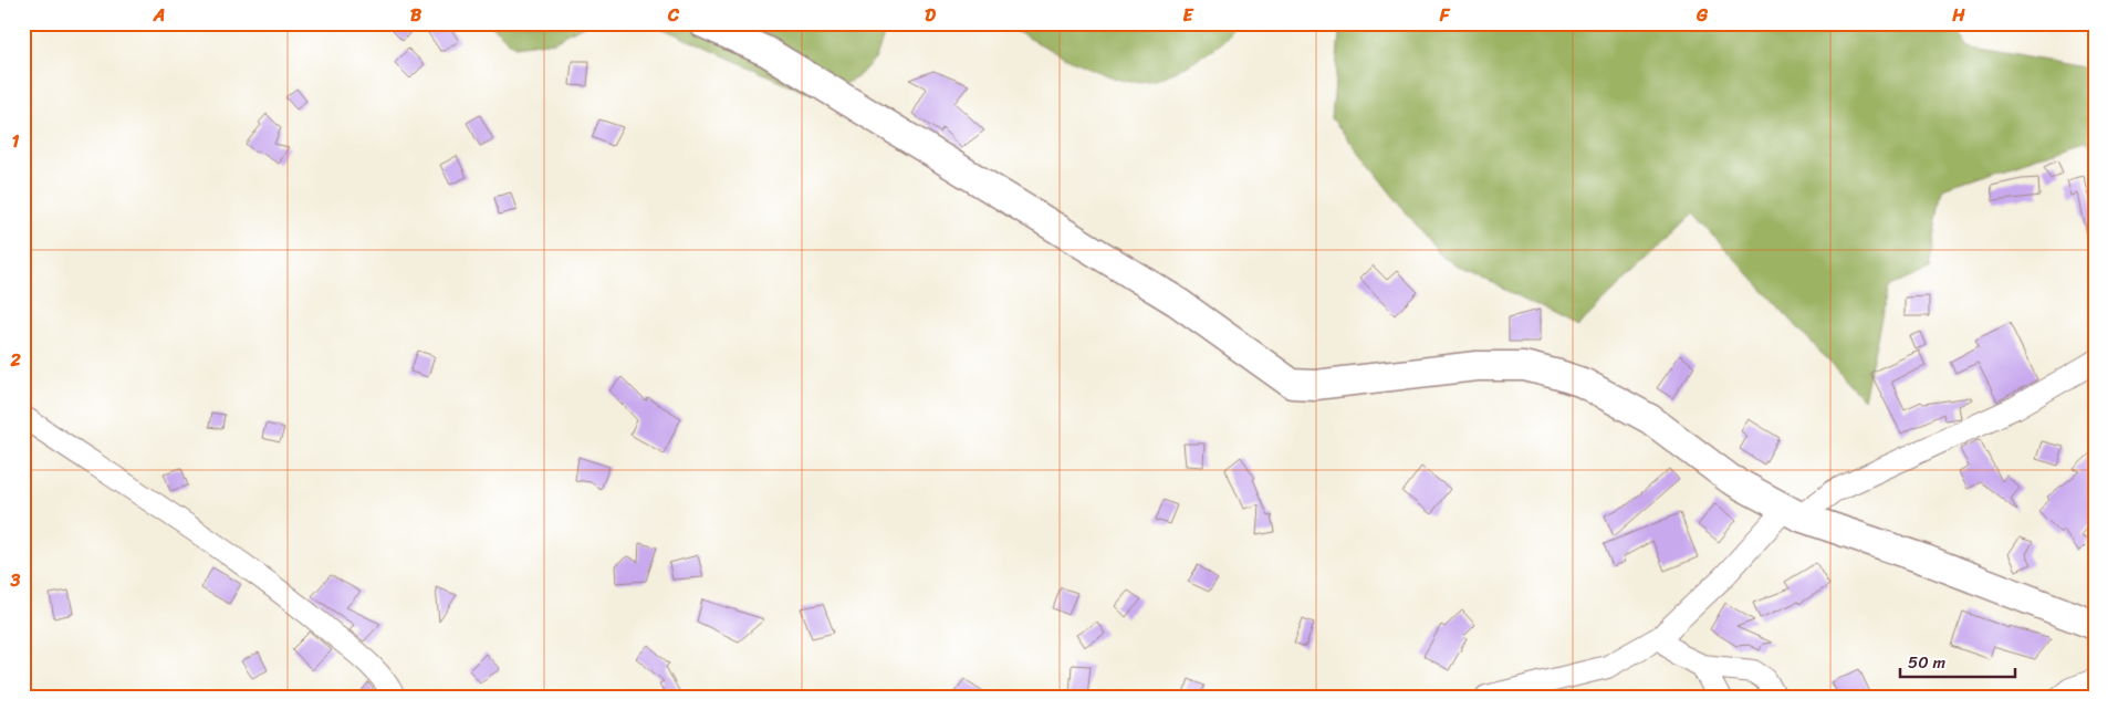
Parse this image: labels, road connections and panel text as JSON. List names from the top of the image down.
{
  "scale_bar": "50 m",
  "grid": {
    "columns": [
      "A",
      "B",
      "C",
      "D",
      "E",
      "F",
      "G",
      "H"
    ],
    "rows": ["1", "2", "3"]
  }
}
